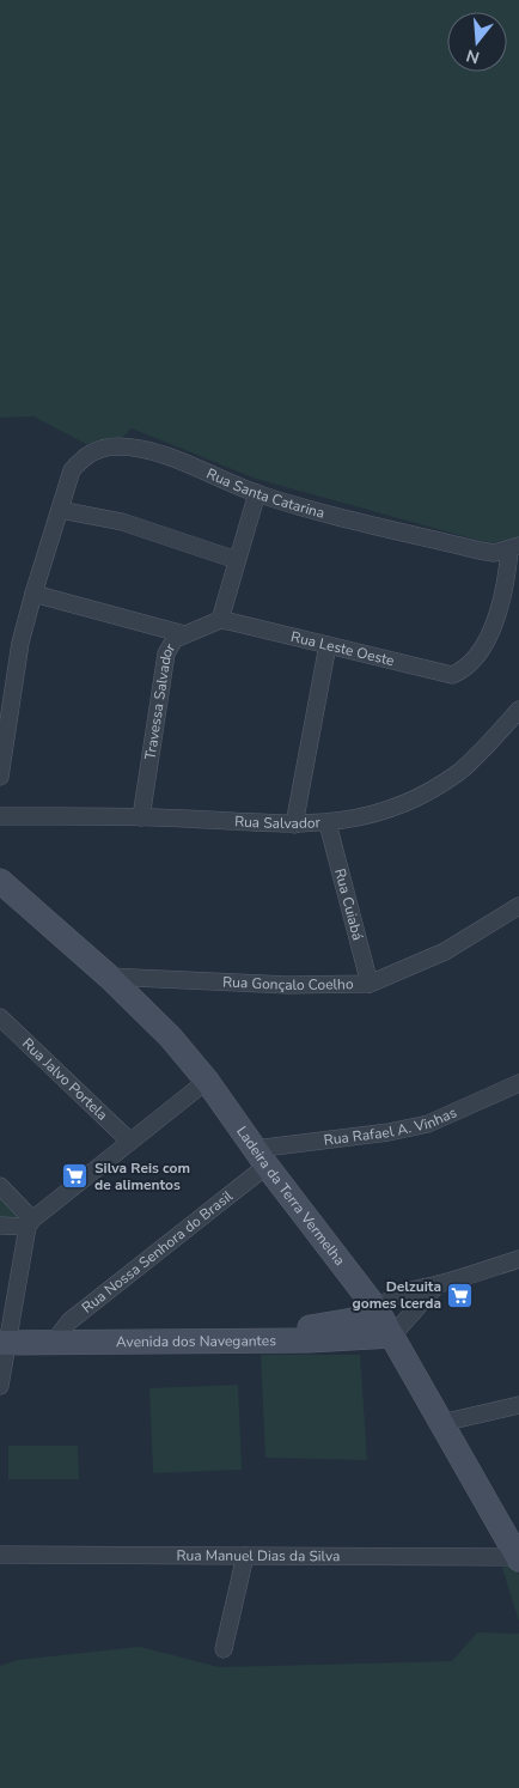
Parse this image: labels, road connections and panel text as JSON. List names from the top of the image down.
{
  "streets": {
    "main road": ["Ladeira da Terra Vermelha", "Avenida dos Navegantes"],
    "street": [
      "Rua Santa Catarina",
      "Rua Leste Oeste",
      "Travessa Salvador",
      "Rua Salvador",
      "Rua Cuiabá",
      "Rua Gonçalo Coelho",
      "Rua Jalvo Portela",
      "Rua Rafael A. Vinhas",
      "Rua Nossa Senhora do Brasil",
      "Rua Manuel Dias da Silva"
    ]
  },
  "crossings": [
    ["Rua Santa Catarina", "Rua Leste Oeste"],
    ["Rua Leste Oeste", "Travessa Salvador"],
    ["Travessa Salvador", "Rua Salvador"],
    ["Rua Salvador", "Rua Cuiabá"],
    ["Rua Cuiabá", "Rua Gonçalo Coelho"],
    ["Rua Gonçalo Coelho", "Ladeira da Terra Vermelha"],
    ["Rua Rafael A. Vinhas", "Ladeira da Terra Vermelha"],
    ["Rua Rafael A. Vinhas", "Rua Nossa Senhora do Brasil"],
    ["Ladeira da Terra Vermelha", "Rua Nossa Senhora do Brasil"],
    ["Ladeira da Terra Vermelha", "Avenida dos Navegantes"],
    ["Ladeira da Terra Vermelha", "Rua Manuel Dias da Silva"],
    ["Rua Nossa Senhora do Brasil", "Avenida dos Navegantes"]
  ],
  "places": {
    "supermarket": ["Silva Reis com de alimentos", "Delzuita gomes lcerda"]
  },
  "north": "bottom"
}
